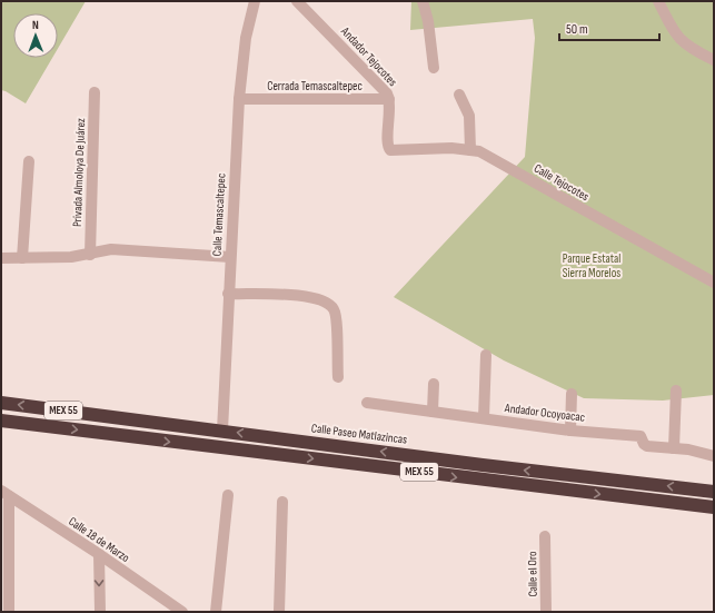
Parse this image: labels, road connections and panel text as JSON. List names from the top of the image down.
{
  "streets": {
    "highway": ["MEX 55", "Calle Paseo Matlazincas"],
    "street": [
      "Andador Tejocotes",
      "Cerrada Temascaltepec",
      "Privada Almoloya De Juárez",
      "Calle Tejocotes",
      "Calle Temascaltepec",
      "Andador Ocoyoacac",
      "Calle 18 de Marzo",
      "Calle el Oro"
    ]
  },
  "crossings": [
    ["Andador Tejocotes", "Cerrada Temascaltepec"],
    ["Andador Tejocotes", "Calle Tejocotes"],
    ["Cerrada Temascaltepec", "Calle Temascaltepec"],
    ["Calle Temascaltepec", "Calle Paseo Matlazincas"]
  ],
  "parks": ["Parque Estatal Sierra Morelos"],
  "scale_bar": "50 m",
  "north": "top"
}
